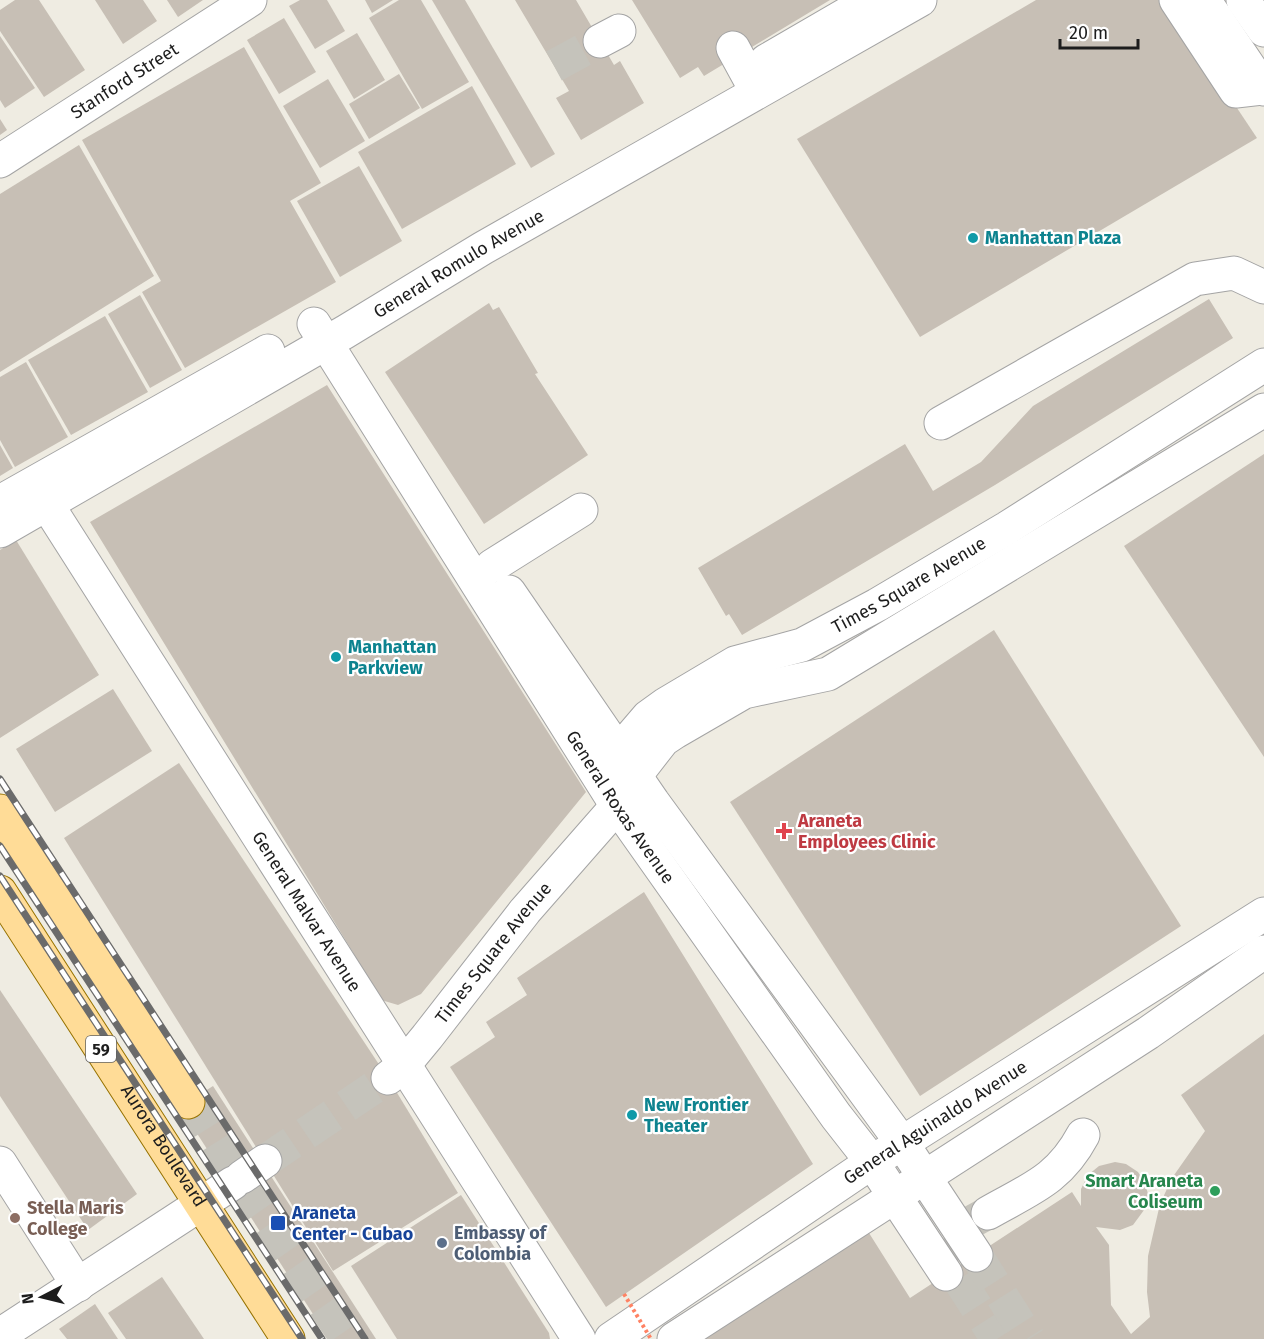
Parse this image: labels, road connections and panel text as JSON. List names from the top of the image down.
{
  "streets": {
    "main road": ["59", "Aurora Boulevard"],
    "street": [
      "Stanford Street",
      "General Romulo Avenue",
      "Times Square Avenue",
      "General Roxas Avenue",
      "General Malvar Avenue",
      "General Aguinaldo Avenue"
    ]
  },
  "crossings": [
    ["General Romulo Avenue", "General Roxas Avenue"],
    ["General Romulo Avenue", "General Malvar Avenue"],
    ["Times Square Avenue", "General Roxas Avenue"],
    ["Times Square Avenue", "General Malvar Avenue"],
    ["General Roxas Avenue", "General Aguinaldo Avenue"]
  ],
  "places": {
    "other": [
      "Manhattan Plaza",
      "Manhattan Parkview",
      "New Frontier Theater",
      "Smart Araneta Coliseum",
      "Stella Maris College",
      "Embassy of Colombia"
    ],
    "health": ["Araneta Employees Clinic"],
    "transit": ["Araneta Center - Cubao"]
  },
  "scale_bar": "20 m",
  "north": "left"
}
